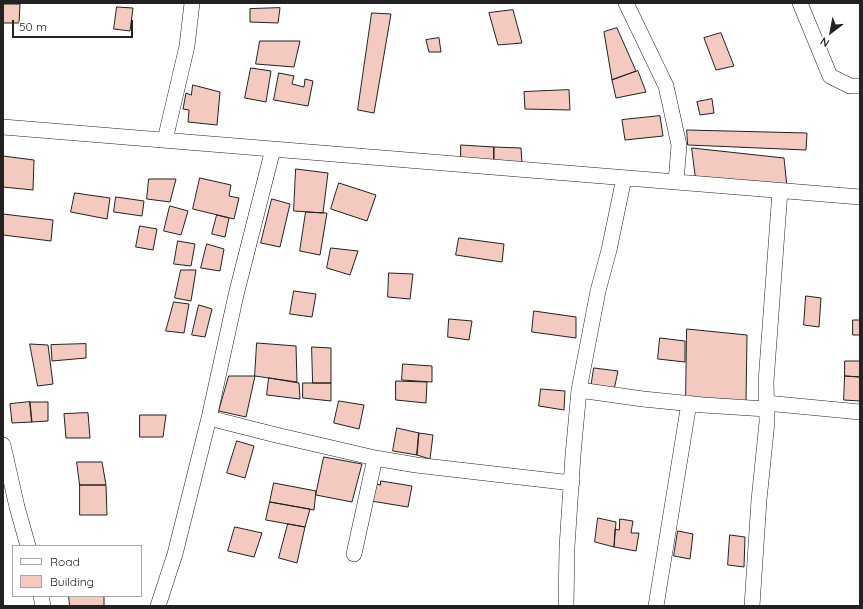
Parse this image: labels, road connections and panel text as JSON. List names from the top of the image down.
{
  "legend": ["Road", "Building"],
  "scale_bar": "50 m",
  "north": "bottom left"
}
